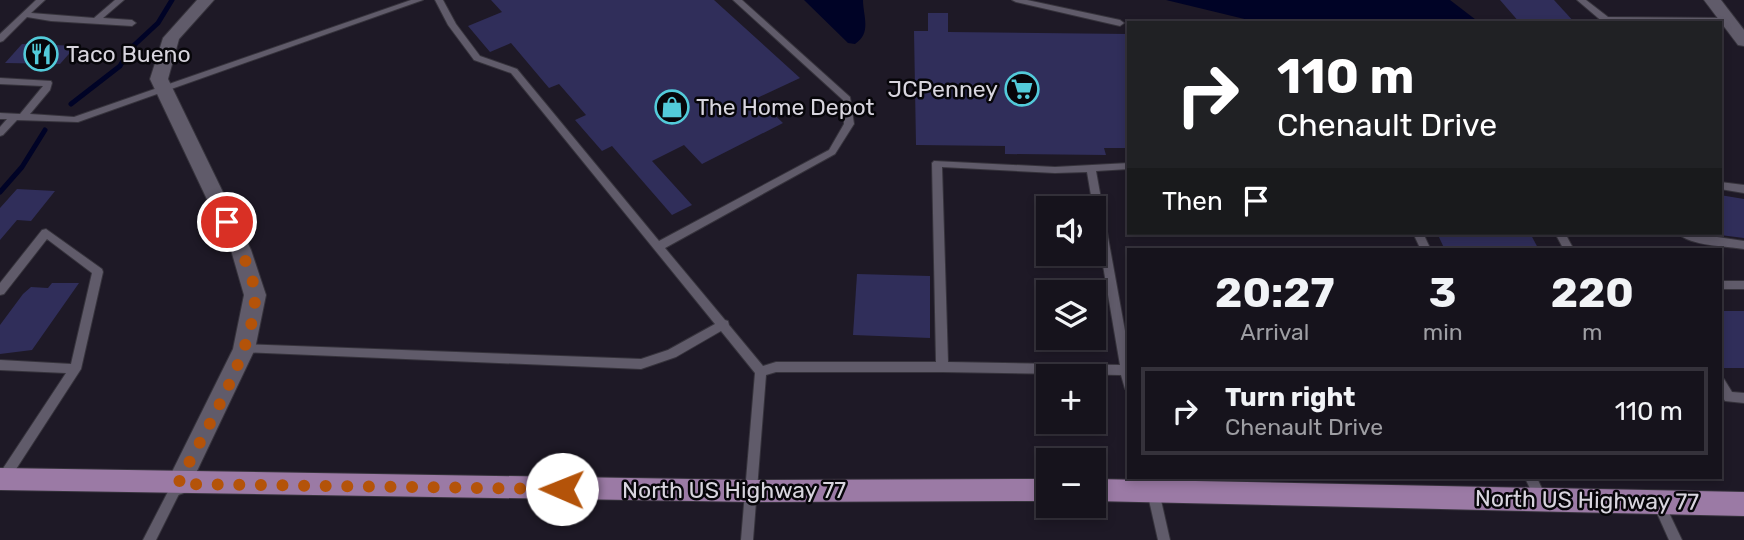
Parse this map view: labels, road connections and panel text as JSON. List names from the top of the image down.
{
  "streets": {
    "main road": ["North US Highway 77"]
  },
  "places": {
    "restaurant": ["Taco Bueno"],
    "supermarket": ["JCPenney"],
    "shop": ["The Home Depot"]
  },
  "page": {
    "turn": ["110 m", "Chenault Drive"],
    "then": "Then",
    "map_buttons": ["+", "−"],
    "eta": [
      "20:27",
      "Arrival",
      "3",
      "min",
      "220",
      "m"
    ],
    "list": [
      {
        "name": "Turn right",
        "note": "Chenault Drive",
        "value": "110 m"
      }
    ]
  }
}
